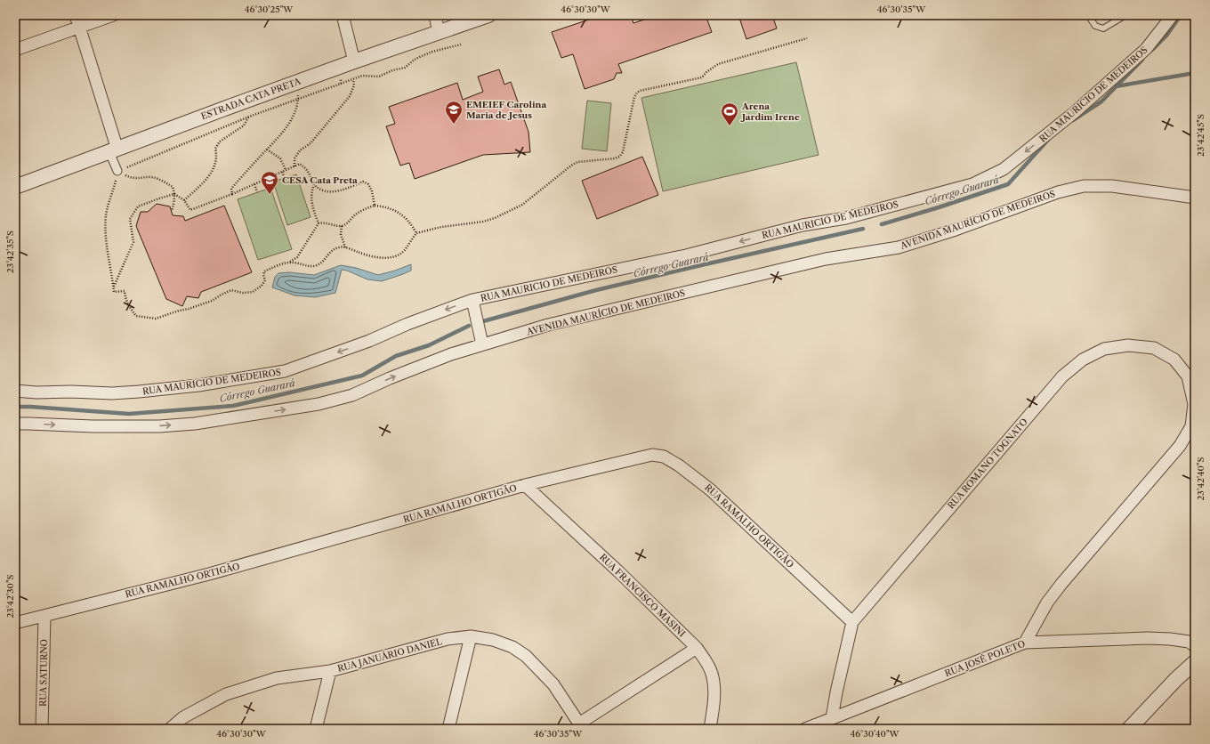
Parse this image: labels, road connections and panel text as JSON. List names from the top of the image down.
{
  "streets": {
    "street": [
      "RUA MAURICIO DE MEDEIROS",
      "ESTRADA CATA PRETA",
      "AVENIDA MAURÍCIO DE MEDEIROS",
      "RUA ROMANO TOGNATO",
      "RUA RAMALHO ORTIGÃO",
      "RUA FRANCISCO MASINI",
      "RUA JANUÁRIO DANIEL",
      "RUA JOSÉ POLETO",
      "RUA SATURNO"
    ]
  },
  "crossings": [
    ["RUA ROMANO TOGNATO", "RUA RAMALHO ORTIGÃO"],
    ["RUA ROMANO TOGNATO", "RUA JOSÉ POLETO"],
    ["RUA RAMALHO ORTIGÃO", "RUA FRANCISCO MASINI"],
    ["RUA RAMALHO ORTIGÃO", "RUA SATURNO"]
  ],
  "one_way": ["RUA MAURICIO DE MEDEIROS", "AVENIDA MAURÍCIO DE MEDEIROS"],
  "water": ["Córrego Guarará"],
  "places": {
    "school or university": ["EMEIEF Carolina Maria de Jesus", "CESA Cata Preta"],
    "sports": ["Arena Jardim Irene"]
  },
  "coordinates": [
    "46°30'25\"W",
    "46°30'30\"W",
    "46°30'35\"W",
    "23°42'45\"S",
    "23°42'35\"S",
    "23°42'40\"S",
    "23°42'30\"S",
    "46°30'40\"W"
  ]
}
